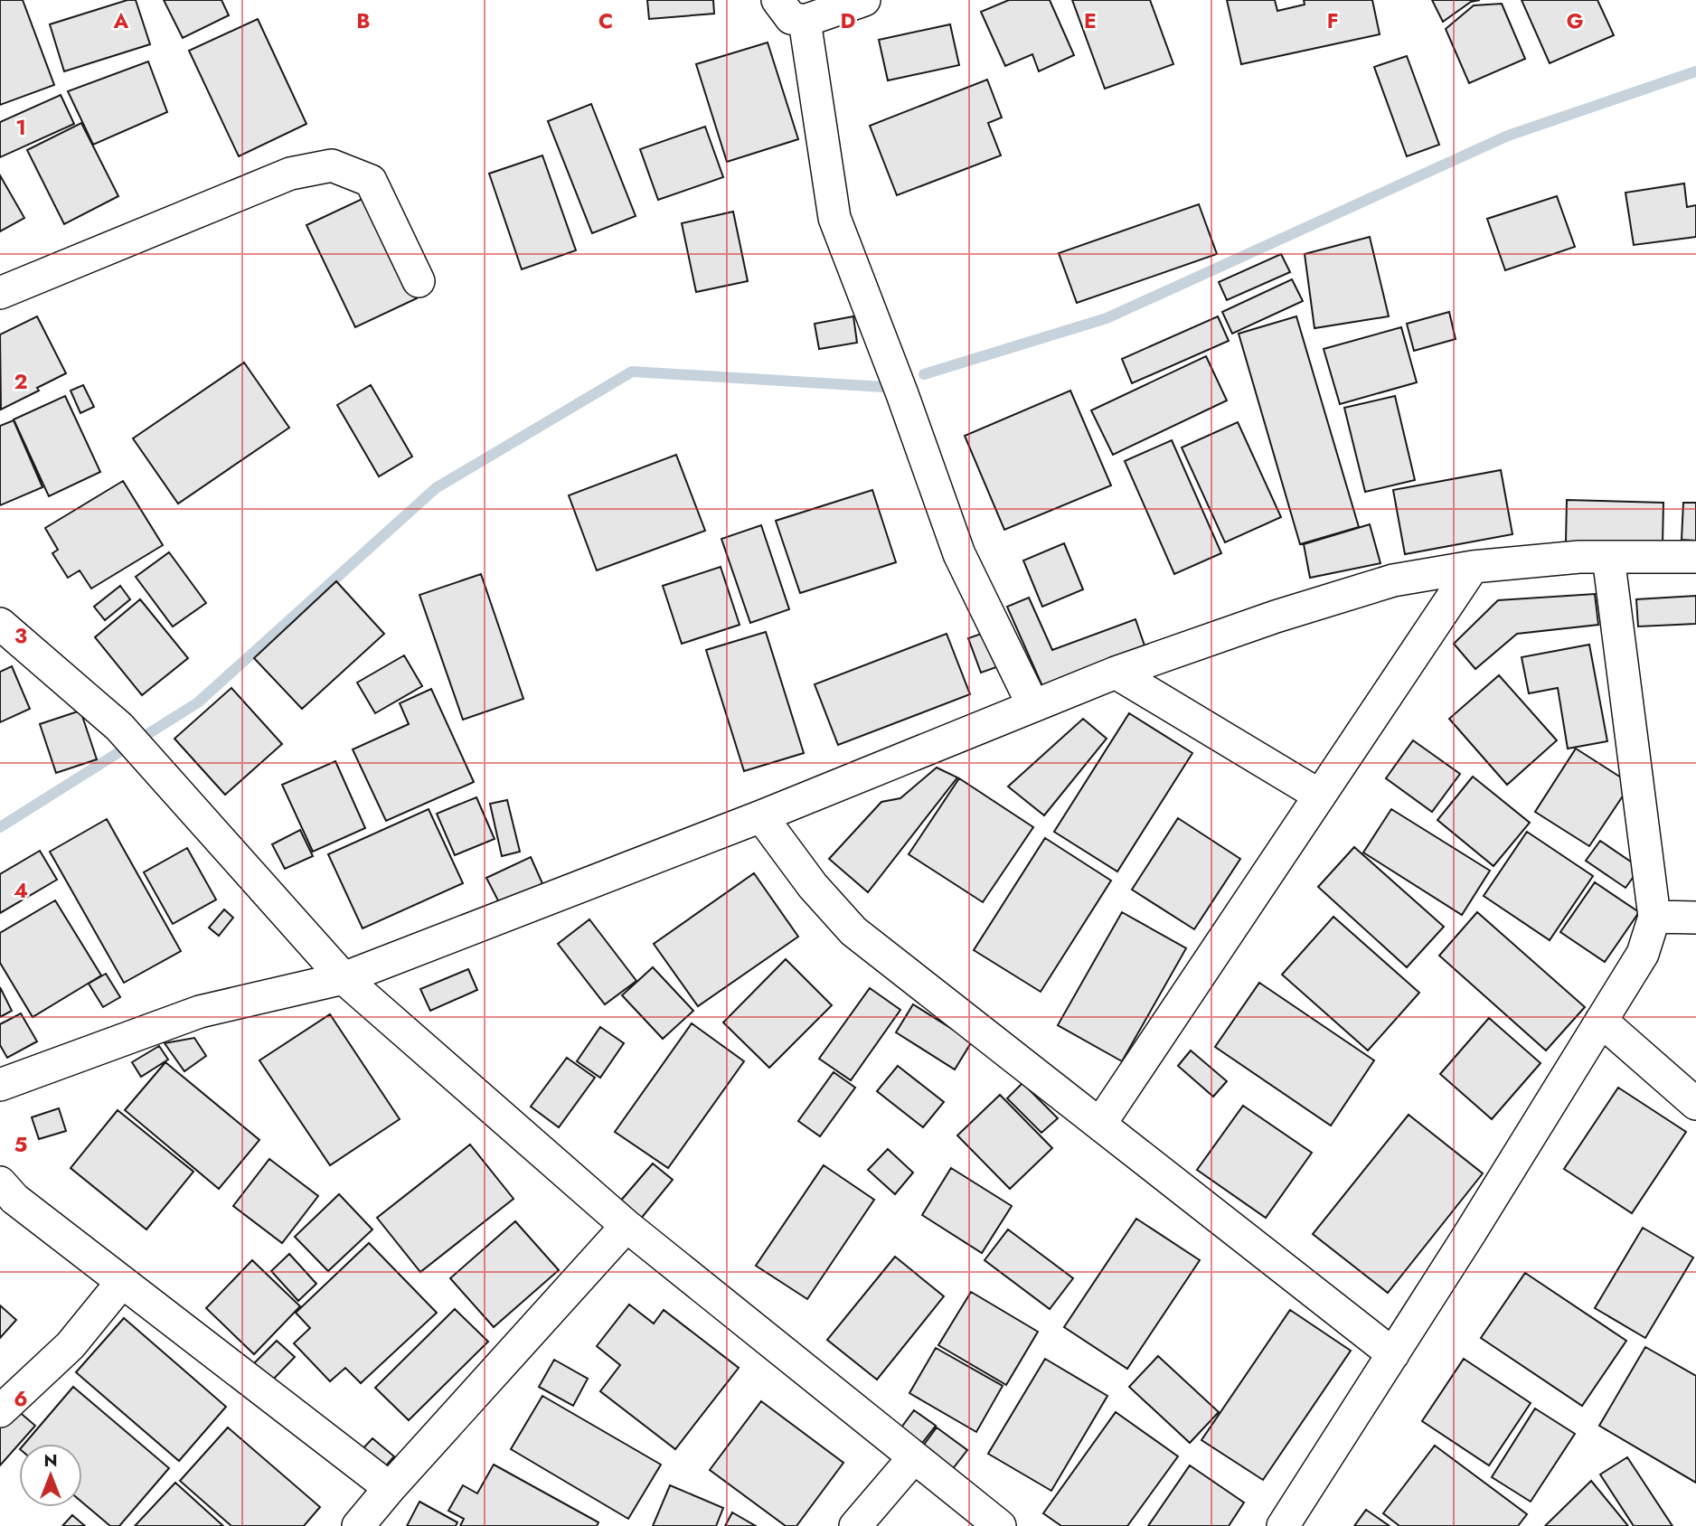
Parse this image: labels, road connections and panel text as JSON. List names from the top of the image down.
{
  "north": "top",
  "grid": {
    "columns": [
      "A",
      "B",
      "C",
      "D",
      "E",
      "F",
      "G"
    ],
    "rows": [
      "1",
      "2",
      "3",
      "4",
      "5",
      "6"
    ]
  }
}
